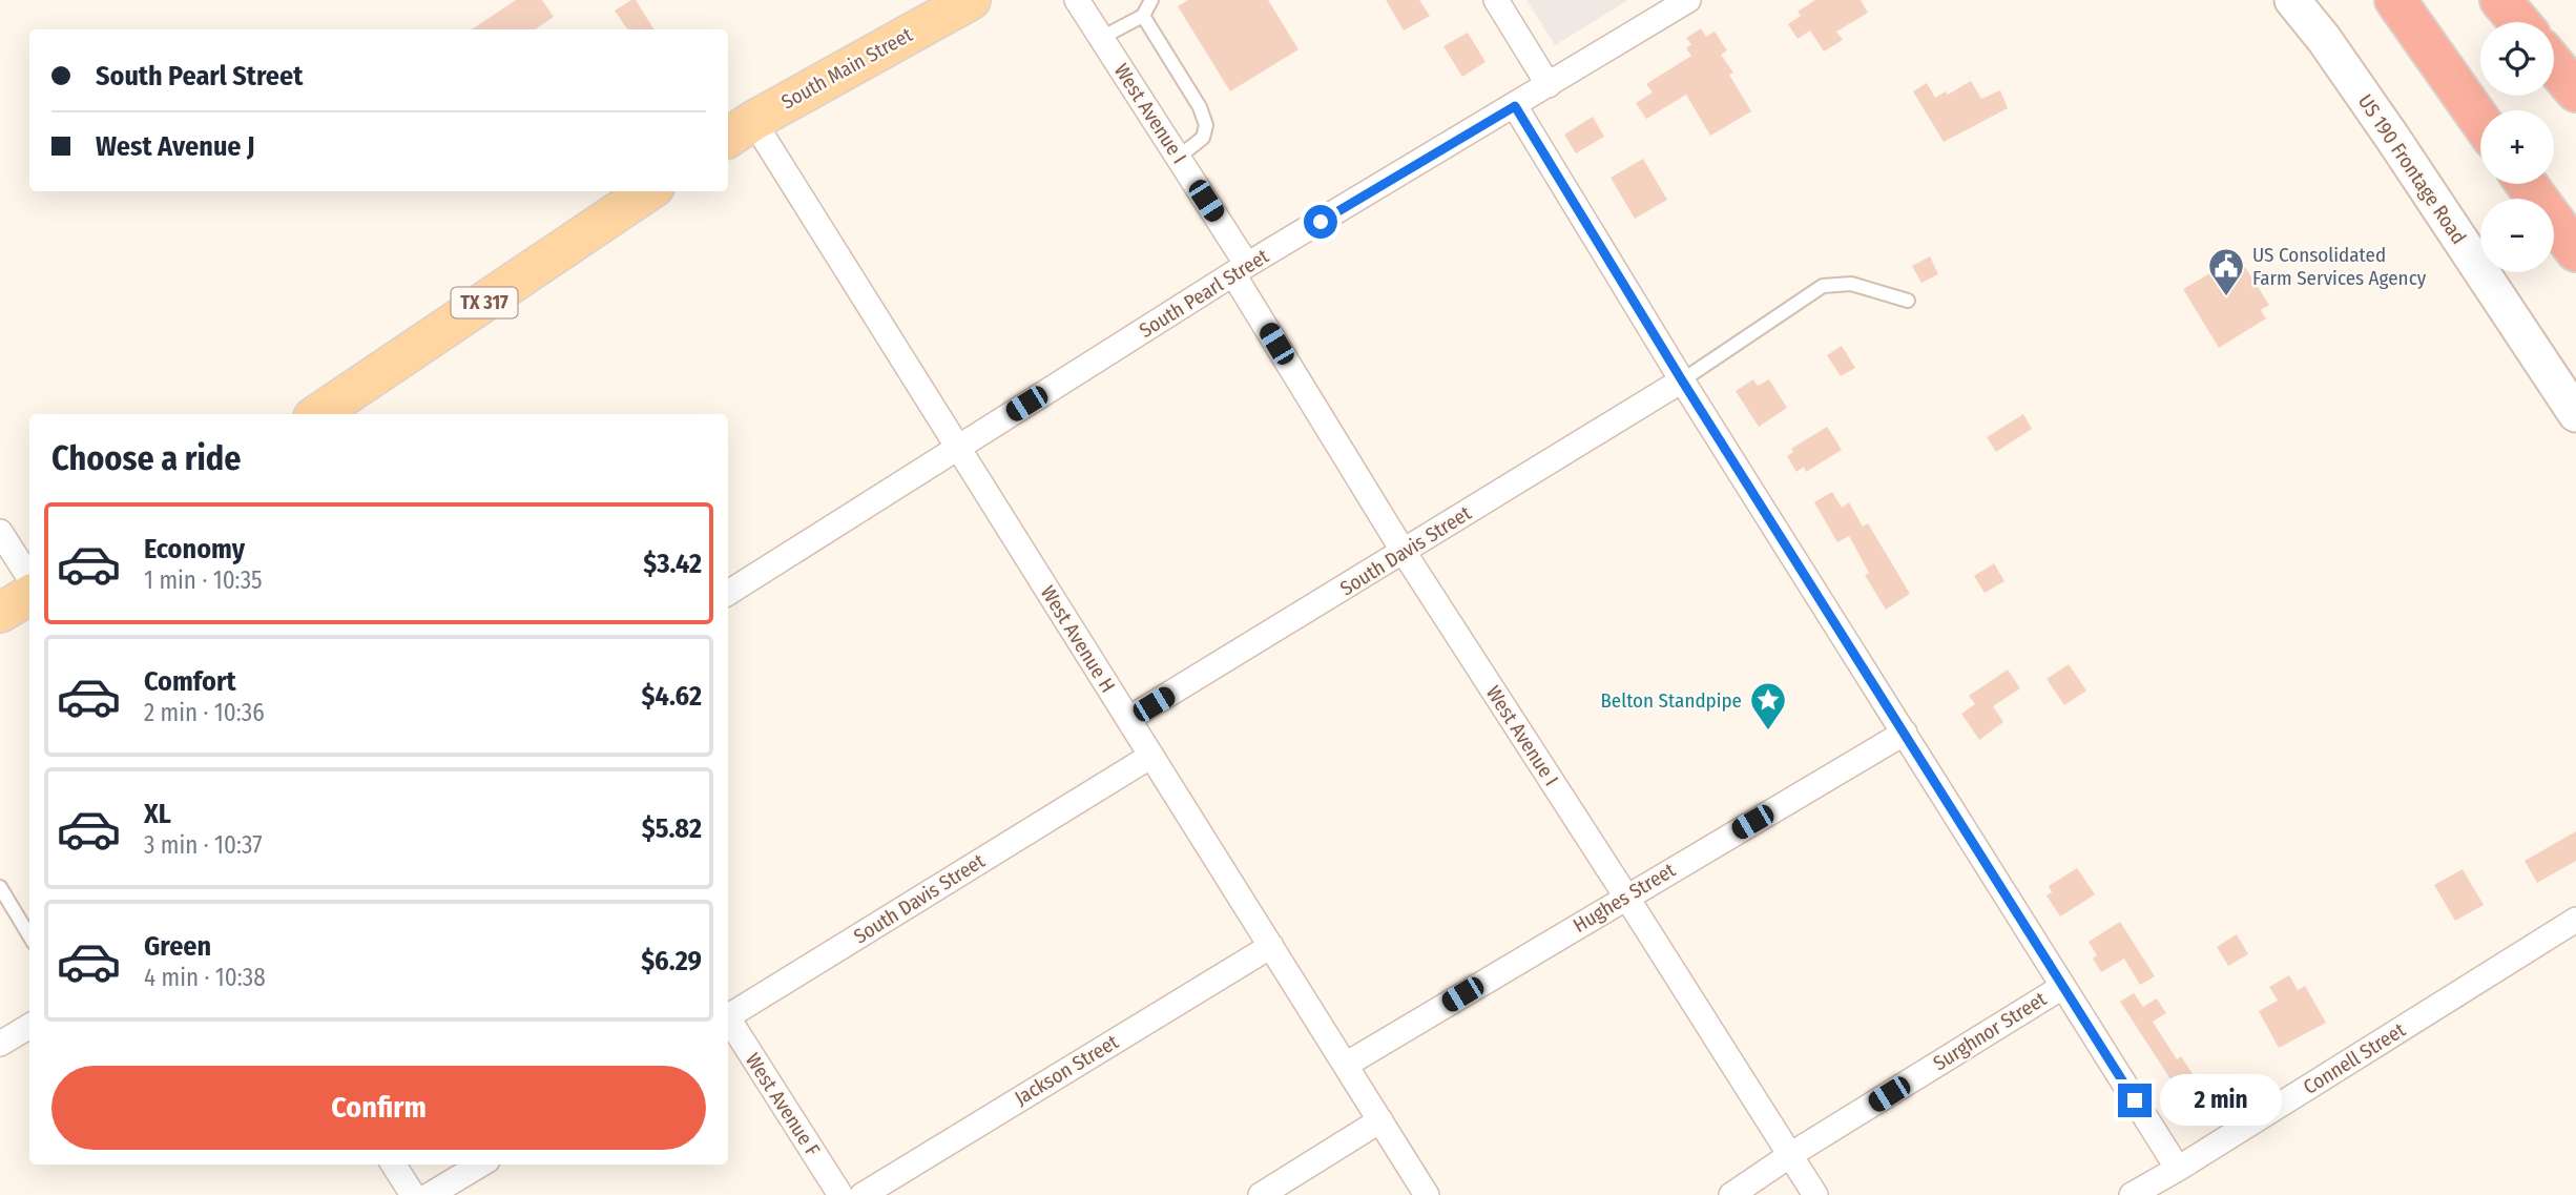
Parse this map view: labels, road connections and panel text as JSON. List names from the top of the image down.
{
  "streets": {
    "main road": ["South Main Street", "US 190 Frontage Road", "TX 317"],
    "street": [
      "West Avenue I",
      "South Pearl Street",
      "South Davis Street",
      "West Avenue H",
      "Hughes Street",
      "Surghnor Street",
      "Connell Street",
      "Jackson Street",
      "West Avenue F"
    ]
  },
  "crossings": [
    ["South Main Street", "West Avenue H"],
    ["West Avenue I", "South Pearl Street"],
    ["West Avenue I", "South Davis Street"],
    ["West Avenue I", "Hughes Street"],
    ["West Avenue I", "Surghnor Street"],
    ["South Pearl Street", "West Avenue H"],
    ["South Davis Street", "West Avenue H"],
    ["West Avenue H", "Hughes Street"],
    ["West Avenue H", "Jackson Street"]
  ],
  "places": {
    "public building": ["US Consolidated Farm Services Agency"],
    "place": ["Belton Standpipe"]
  },
  "page": {
    "map_buttons": ["+", "−"],
    "banner": ["South Pearl Street", "West Avenue J"],
    "heading": "Choose a ride",
    "list": [
      {
        "name": "Economy",
        "note": "1 min · 10:35",
        "value": "$3.42"
      },
      {
        "name": "Comfort",
        "note": "2 min · 10:36",
        "value": "$4.62"
      },
      {
        "name": "XL",
        "note": "3 min · 10:37",
        "value": "$5.82"
      },
      {
        "name": "Green",
        "note": "4 min · 10:38",
        "value": "$6.29"
      }
    ],
    "buttons": "Confirm",
    "bubble": "2 min"
  }
}
